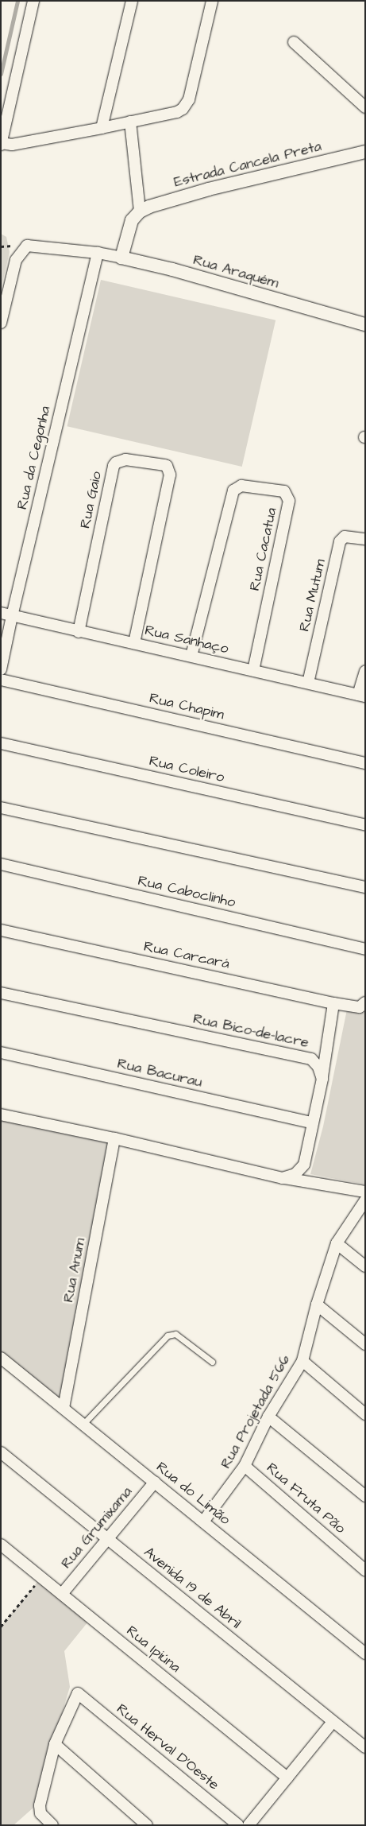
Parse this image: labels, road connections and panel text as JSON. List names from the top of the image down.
{
  "streets": {
    "street": [
      "Estrada Cancela Preta",
      "Rua Araquém",
      "Rua da Cegonha",
      "Rua Gaio",
      "Rua Cacatua",
      "Rua Mutum",
      "Rua Sanhaço",
      "Rua Chapim",
      "Rua Coleiro",
      "Rua Caboclinho",
      "Rua Carcará",
      "Rua Bico-de-lacre",
      "Rua Bacurau",
      "Rua Anum",
      "Rua Projetada 566",
      "Rua do Limão",
      "Rua Fruta Pão",
      "Rua Grumixama",
      "Avenida 19 de Abril",
      "Rua Ipiúna",
      "Rua Herval D'Oeste"
    ]
  },
  "crossings": [
    ["Rua Araquém", "Rua da Cegonha"],
    ["Rua da Cegonha", "Rua Sanhaço"],
    ["Rua Gaio", "Rua Sanhaço"],
    ["Rua Cacatua", "Rua Sanhaço"],
    ["Rua Mutum", "Rua Sanhaço"],
    ["Rua Anum", "Rua do Limão"],
    ["Rua Projetada 566", "Rua do Limão"],
    ["Rua Projetada 566", "Rua Fruta Pão"],
    ["Rua do Limão", "Rua Grumixama"],
    ["Rua Grumixama", "Avenida 19 de Abril"],
    ["Rua Grumixama", "Rua Ipiúna"]
  ]
}
